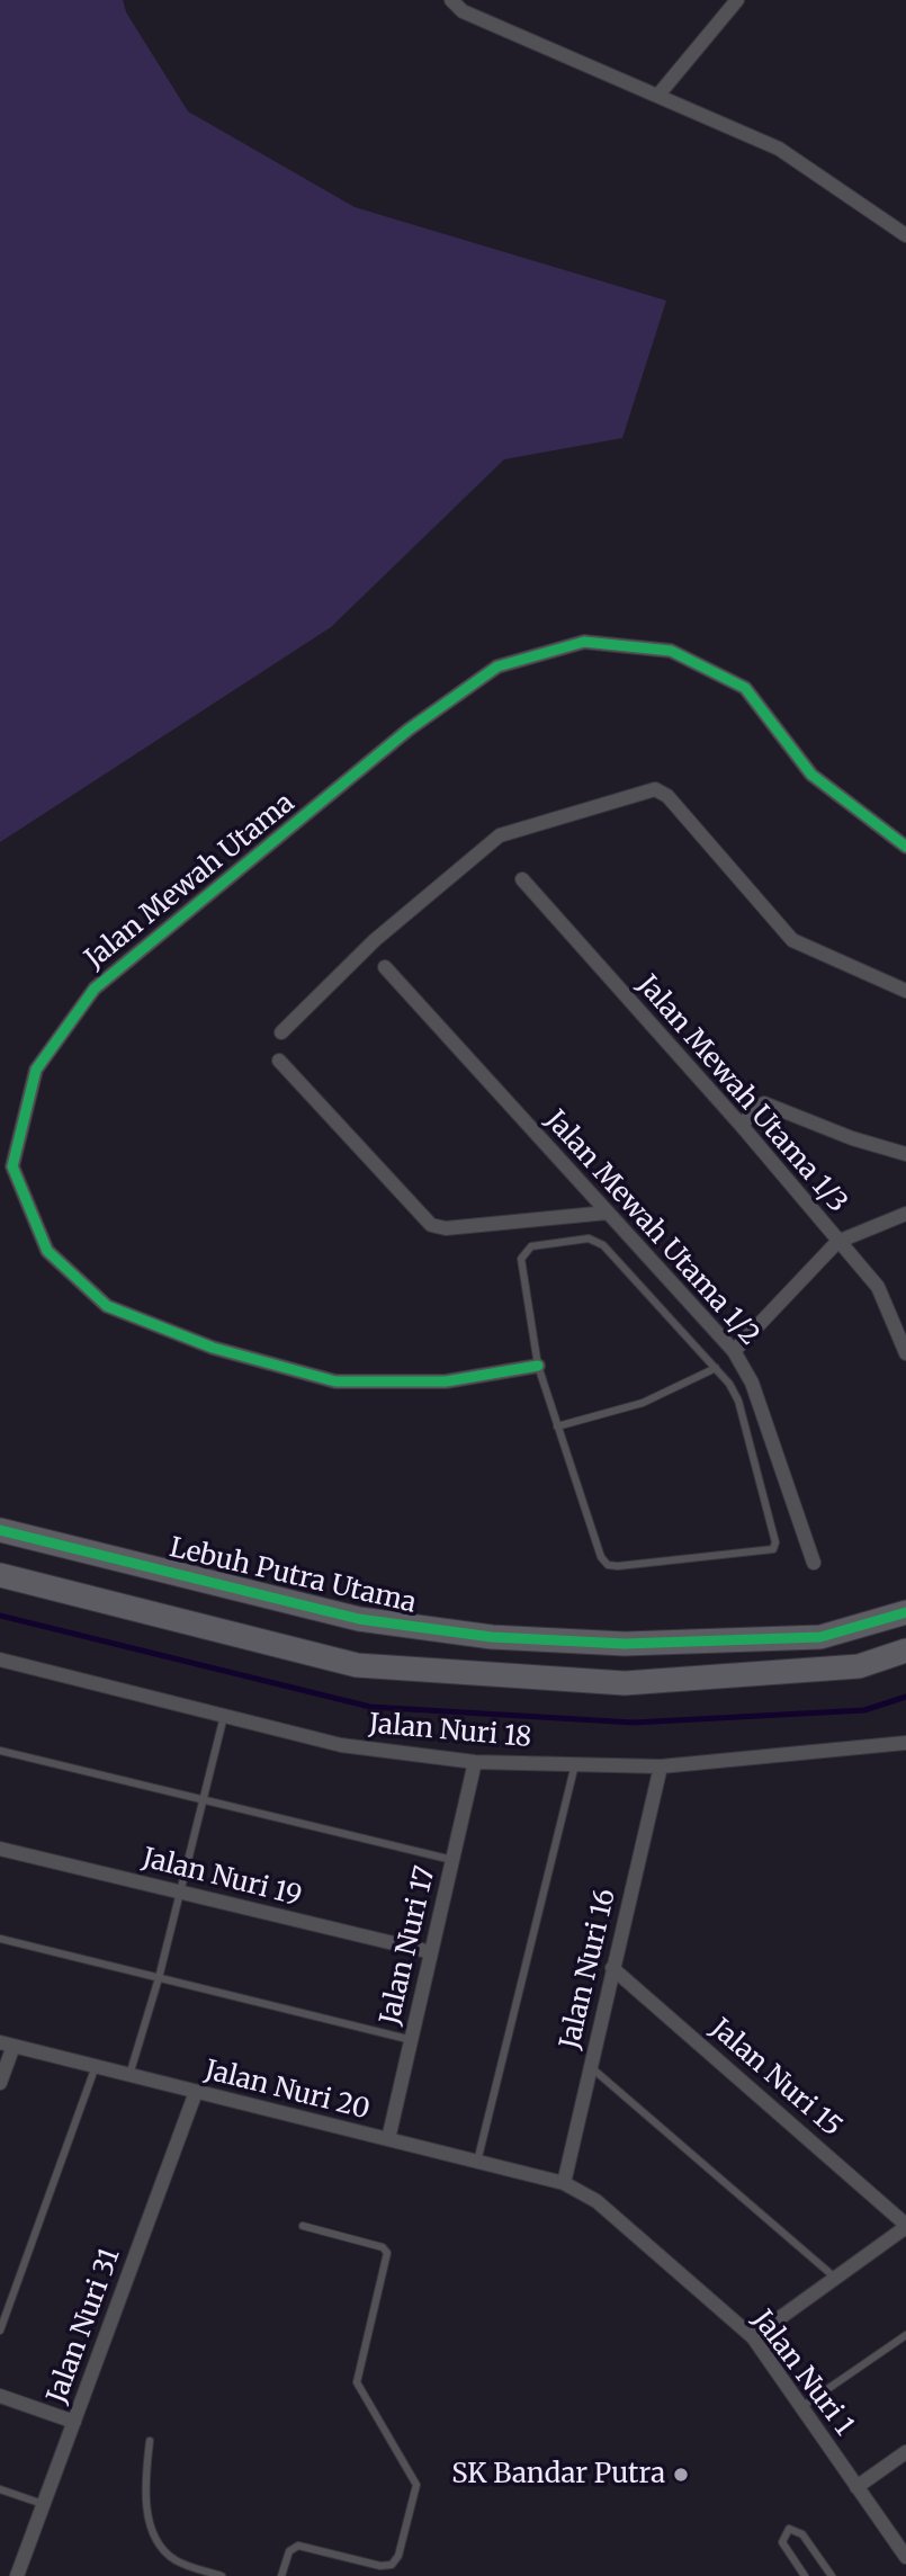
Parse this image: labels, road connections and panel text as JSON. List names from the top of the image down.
{
  "streets": {
    "main road": ["Lebuh Putra Utama"],
    "street": [
      "Jalan Mewah Utama",
      "Jalan Mewah Utama 1/3",
      "Jalan Mewah Utama 1/2",
      "Jalan Nuri 18",
      "Jalan Nuri 19",
      "Jalan Nuri 17",
      "Jalan Nuri 16",
      "Jalan Nuri 15",
      "Jalan Nuri 20",
      "Jalan Nuri 31",
      "Jalan Nuri 1"
    ]
  },
  "crossings": [
    ["Jalan Nuri 18", "Jalan Nuri 17"],
    ["Jalan Nuri 18", "Jalan Nuri 16"],
    ["Jalan Nuri 19", "Jalan Nuri 17"],
    ["Jalan Nuri 17", "Jalan Nuri 20"],
    ["Jalan Nuri 16", "Jalan Nuri 15"],
    ["Jalan Nuri 16", "Jalan Nuri 20"],
    ["Jalan Nuri 16", "Jalan Nuri 1"],
    ["Jalan Nuri 20", "Jalan Nuri 31"],
    ["Jalan Nuri 20", "Jalan Nuri 1"]
  ],
  "places": ["SK Bandar Putra"]
}
